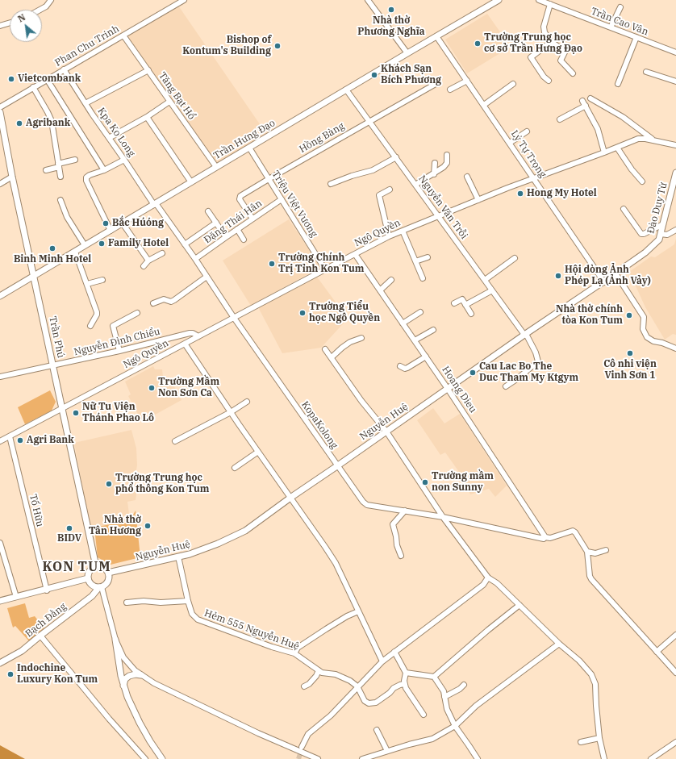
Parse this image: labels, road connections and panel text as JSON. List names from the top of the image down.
{
  "streets": {
    "street": [
      "Trần Cao Vân",
      "Phan Chu Trinh",
      "Tăng Bạt Hổ",
      "Kpa Ko Long",
      "Hồng Bàng",
      "Trần Hưng Đạo",
      "Lý Tự Trọng",
      "Triệu Việt Vương",
      "Nguyễn Văn Trỗi",
      "Đào Duy Từ",
      "Đặng Thái Hân",
      "Ngô Quyền",
      "Trần Phú",
      "Nguyễn Đình Chiểu",
      "Hoang Dieu",
      "Nguyễn Huệ",
      "KopaKolong",
      "Tố Hữu",
      "Bạch Đằng",
      "Hẻm 555 Nguyễn Huệ"
    ]
  },
  "crossings": [
    ["Phan Chu Trinh", "Tăng Bạt Hổ"],
    ["Phan Chu Trinh", "Kpa Ko Long"],
    ["Tăng Bạt Hổ", "Trần Hưng Đạo"],
    ["Kpa Ko Long", "Trần Hưng Đạo"],
    ["Kpa Ko Long", "KopaKolong"],
    ["Hồng Bàng", "Triệu Việt Vương"],
    ["Hồng Bàng", "Nguyễn Văn Trỗi"],
    ["Hồng Bàng", "Đặng Thái Hân"],
    ["Trần Hưng Đạo", "Lý Tự Trọng"],
    ["Trần Hưng Đạo", "Triệu Việt Vương"],
    ["Trần Hưng Đạo", "Nguyễn Văn Trỗi"],
    ["Trần Hưng Đạo", "Trần Phú"],
    ["Trần Hưng Đạo", "KopaKolong"],
    ["Lý Tự Trọng", "Ngô Quyền"],
    ["Lý Tự Trọng", "Nguyễn Huệ"],
    ["Triệu Việt Vương", "Đặng Thái Hân"],
    ["Triệu Việt Vương", "Ngô Quyền"],
    ["Nguyễn Văn Trỗi", "Ngô Quyền"],
    ["Nguyễn Văn Trỗi", "Nguyễn Huệ"],
    ["Đào Duy Từ", "Nguyễn Huệ"],
    ["Đặng Thái Hân", "KopaKolong"],
    ["Ngô Quyền", "Trần Phú"],
    ["Ngô Quyền", "Nguyễn Đình Chiểu"],
    ["Ngô Quyền", "Hoang Dieu"],
    ["Ngô Quyền", "KopaKolong"],
    ["Ngô Quyền", "Tố Hữu"],
    ["Trần Phú", "Nguyễn Đình Chiểu"],
    ["Trần Phú", "Nguyễn Huệ"],
    ["Trần Phú", "Bạch Đằng"],
    ["Hoang Dieu", "Nguyễn Huệ"],
    ["Hoang Dieu", "KopaKolong"],
    ["Nguyễn Huệ", "KopaKolong"],
    ["Nguyễn Huệ", "Bạch Đằng"],
    ["Nguyễn Huệ", "Hẻm 555 Nguyễn Huệ"]
  ],
  "districts": ["KON TUM"],
  "places": [
    "Nhà thờ Phương Nghĩa",
    "Trường Trung học cơ sở Trần Hưng Đạo",
    "Bishop of Kontum's Building",
    "Khách Sạn Bích Phương",
    "Vietcombank",
    "Agribank",
    "Hong My Hotel",
    "Bắc Húóng",
    "Family Hotel",
    "Binh Minh Hotel",
    "Trường Chính Trị Tỉnh Kon Tum",
    "Hội dòng Ảnh Phép Lạ (Ảnh Vảy)",
    "Trường Tiểu học Ngô Quyền",
    "Nhà thờ chính tòa Kon Tum",
    "Cô nhi viện Vinh Sơn 1",
    "Cau Lac Bo The Duc Tham My Ktgym",
    "Trường Mầm Non Sơn Ca",
    "Nữ Tu Viện Thánh Phao Lô",
    "Agri Bank",
    "Trường mầm non Sunny",
    "Trường Trung học phổ thông Kon Tum",
    "Nhà thờ Tân Hương",
    "BIDV",
    "Indochine Luxury Kon Tum"
  ],
  "north": "top left"
}
